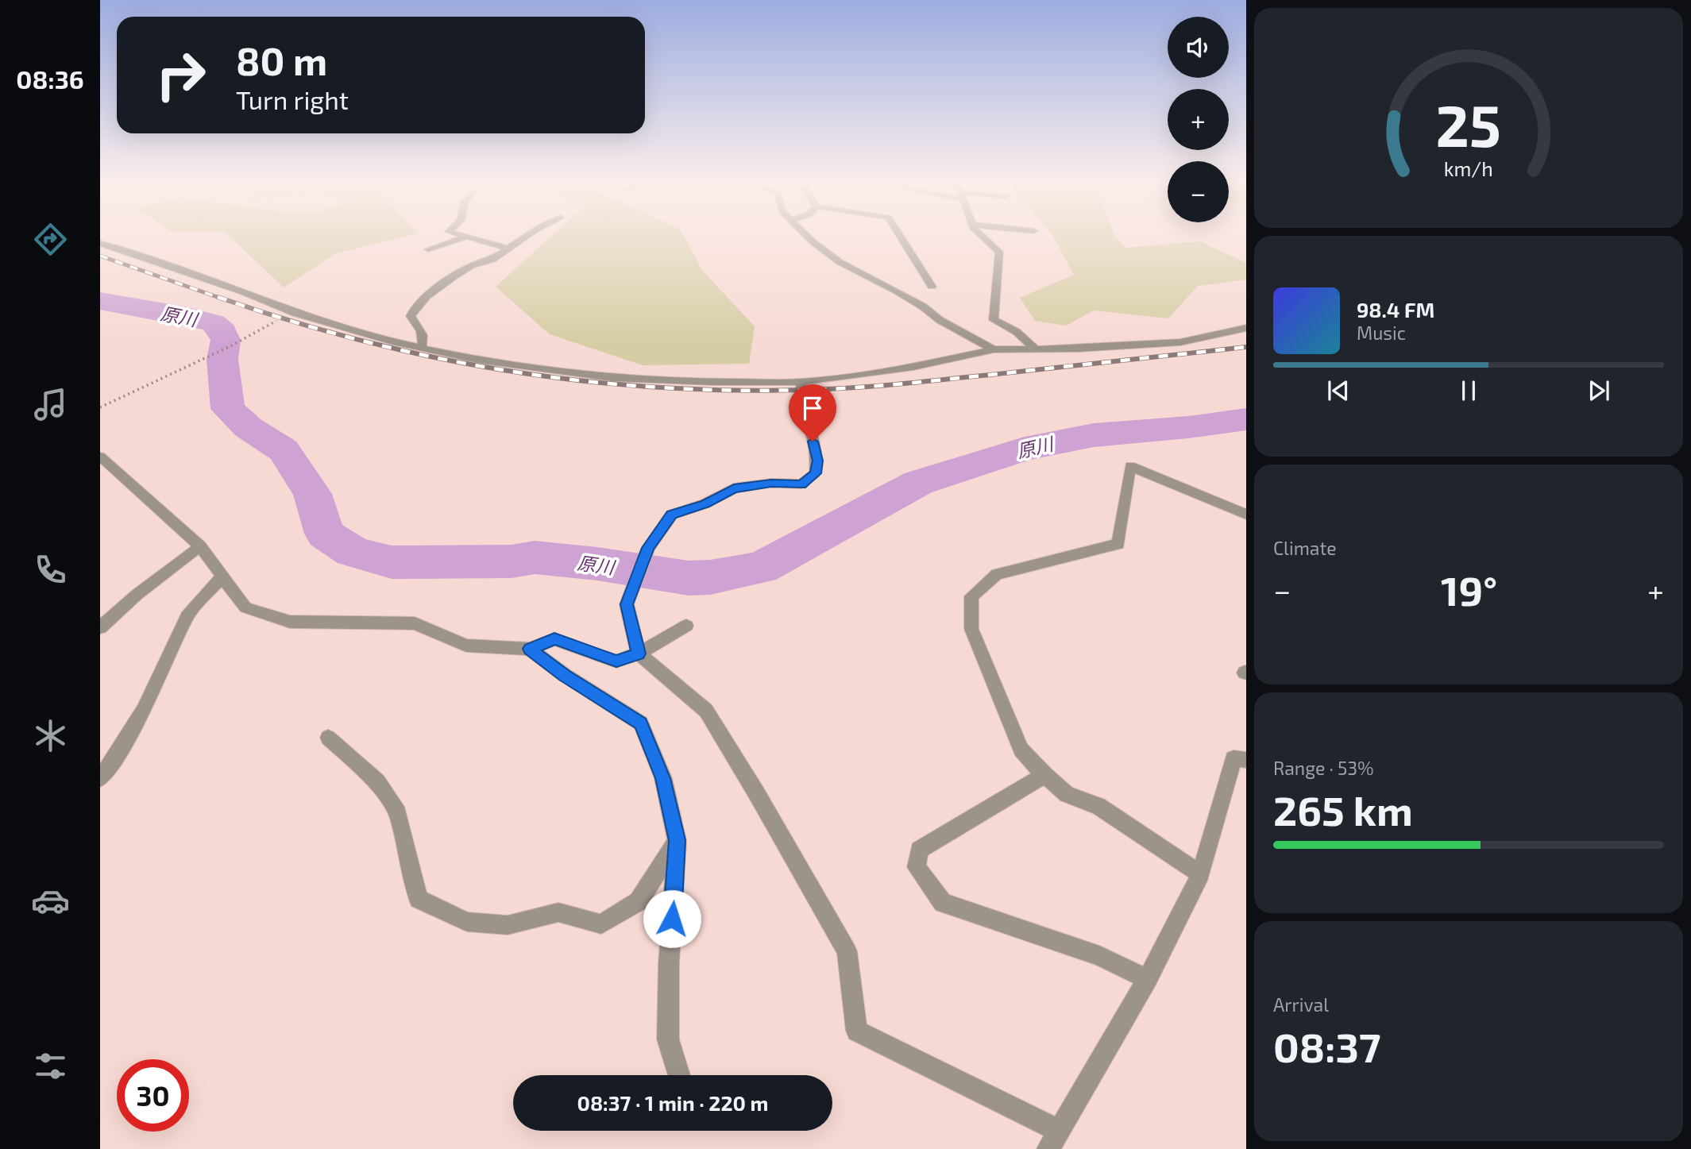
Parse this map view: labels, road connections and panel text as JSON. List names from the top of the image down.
{
  "water": ["原川"],
  "page": {
    "tabs": "08:36",
    "map_buttons": ["+", "−"],
    "turn": ["80 m", "Turn right"],
    "song": ["98.4 FM", "Music"],
    "tile": [
      "Climate",
      ["Range · 53%", "265 km"],
      ["Arrival", "08:37"]
    ],
    "heat": ["−", "19°", "+"],
    "limit": "30",
    "trip": "08:37 · 1 min · 220 m",
    "gauge": ["25", "km/h"]
  }
}
